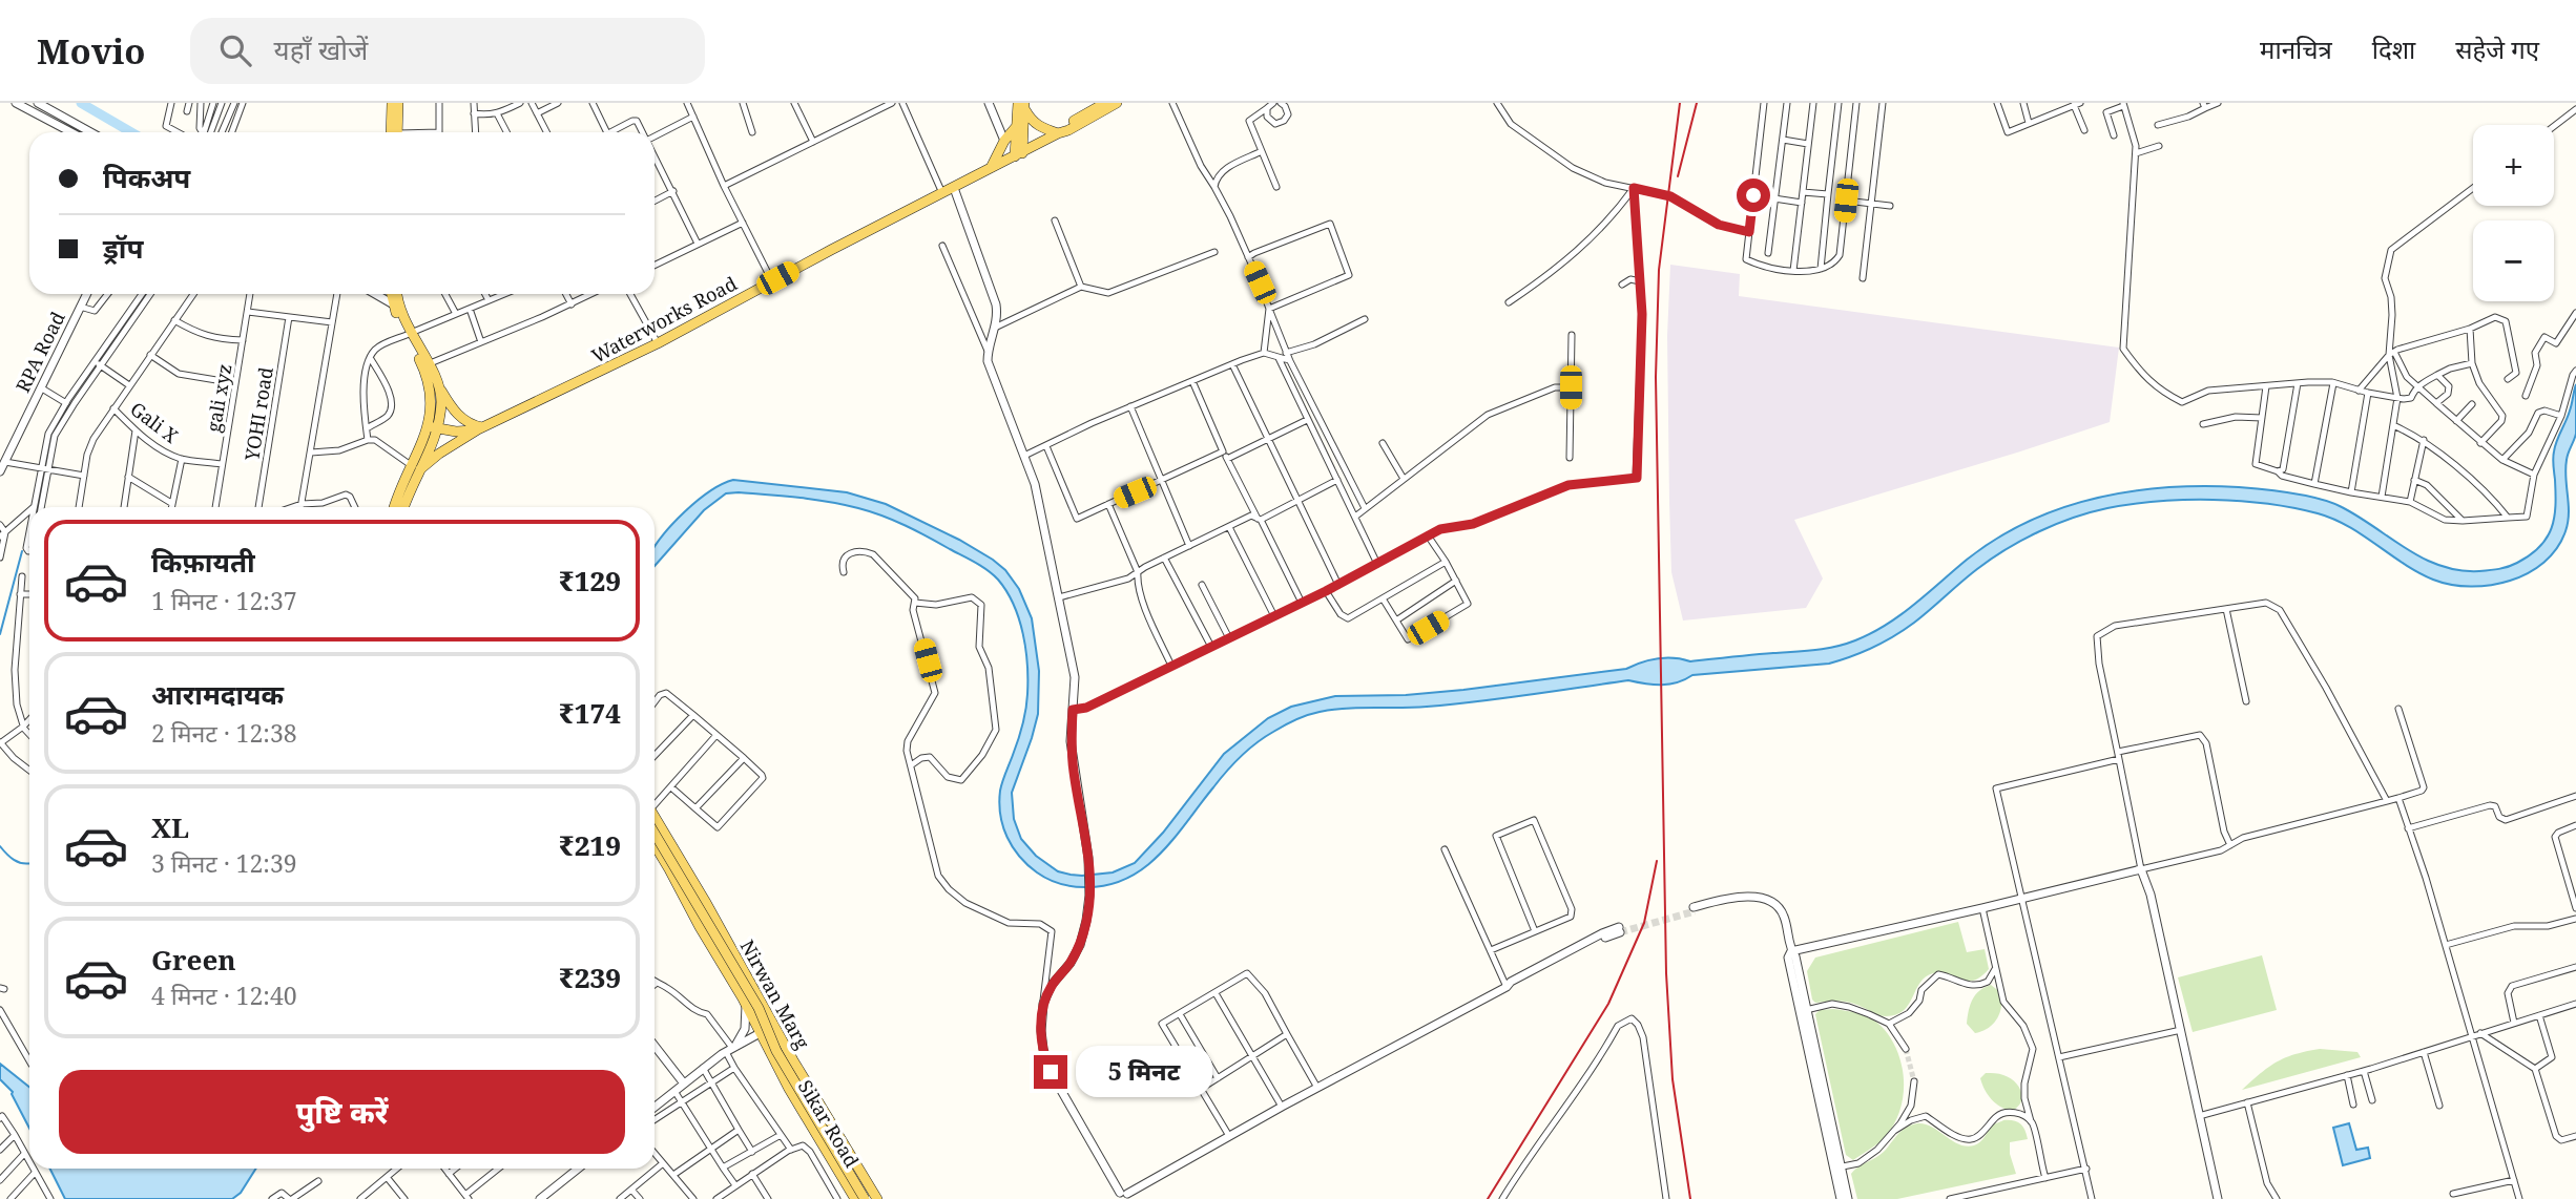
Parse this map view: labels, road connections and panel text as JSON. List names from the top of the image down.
{
  "streets": {
    "main road": ["Waterworks Road", "Nirwan Marg", "Sikar Road"],
    "street": [
      "RPA Road",
      "gali xyz",
      "YOHI road",
      "Gali X"
    ]
  },
  "crossings": [
    ["gali xyz", "Gali X"]
  ],
  "page": {
    "header": "Movio",
    "search": "यहाँ खोजें",
    "nav": ["मानचित्र", "दिशा", "सहेजे गए"],
    "map_buttons": ["+", "−"],
    "banner": ["पिकअप", "ड्रॉप"],
    "list": [
      {
        "name": "किफ़ायती",
        "note": "1 मिनट · 12:37",
        "value": "₹129"
      },
      {
        "name": "आरामदायक",
        "note": "2 मिनट · 12:38",
        "value": "₹174"
      },
      {
        "name": "XL",
        "note": "3 मिनट · 12:39",
        "value": "₹219"
      },
      {
        "name": "Green",
        "note": "4 मिनट · 12:40",
        "value": "₹239"
      }
    ],
    "bubble": "5 मिनट",
    "buttons": "पुष्टि करें"
  }
}
